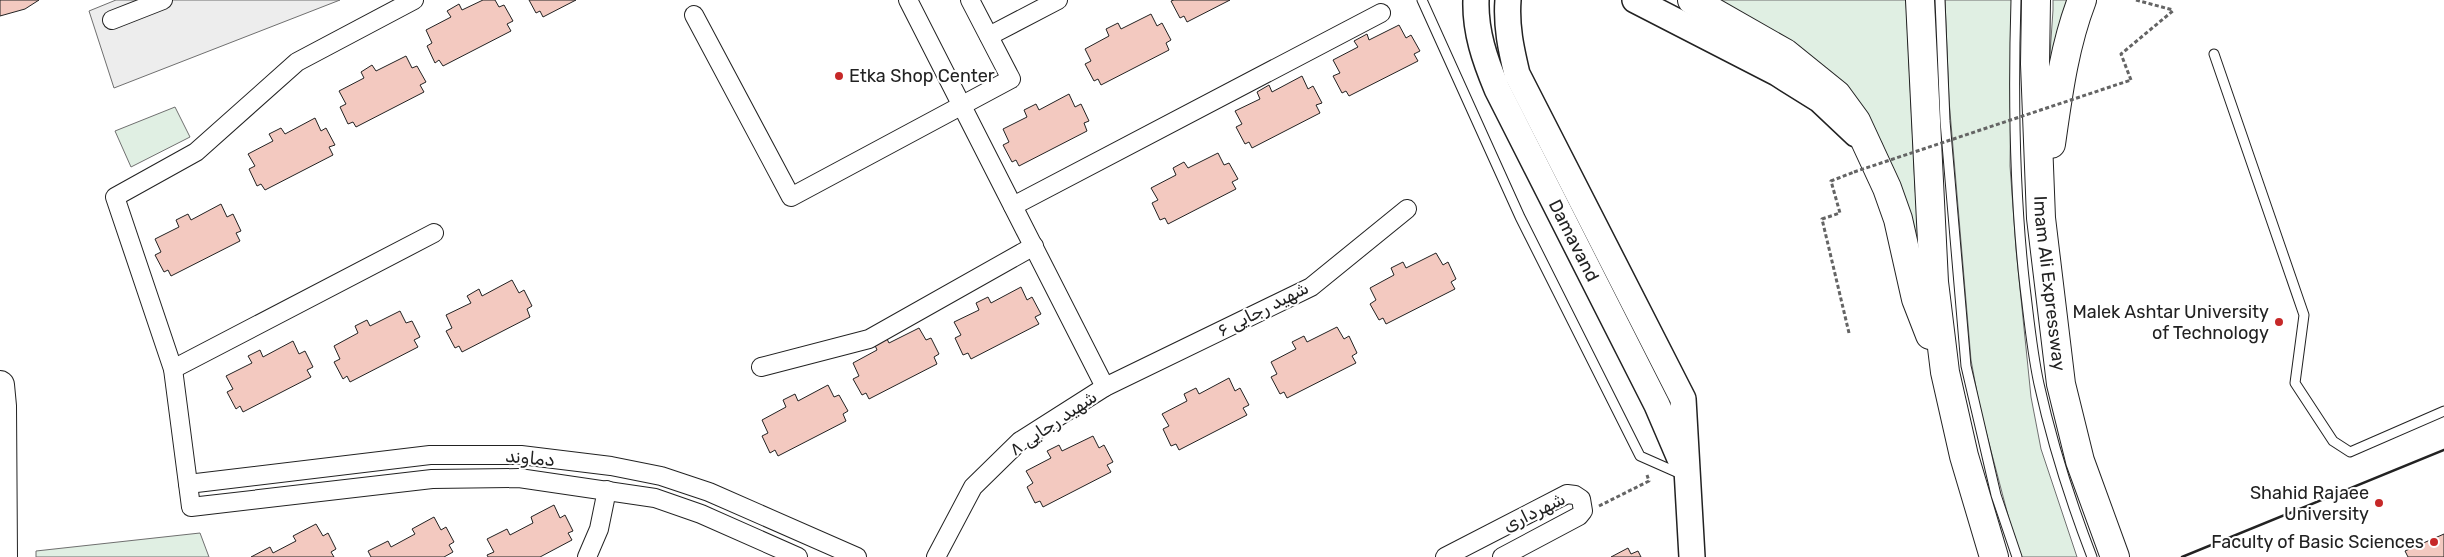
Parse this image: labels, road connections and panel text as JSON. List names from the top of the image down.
{
  "streets": {
    "highway": ["Imam Ali Expressway"],
    "main road": ["Damavand"],
    "street": [
      "شهید رجایی ۶",
      "شهید رجایی ۸",
      "دماوند",
      "شهرداری"
    ]
  },
  "crossings": [
    ["شهید رجایی ۶", "شهید رجایی ۸"]
  ],
  "places": [
    "Etka Shop Center",
    "Malek Ashtar University of Technology",
    "Shahid Rajaee University",
    "Faculty of Basic Sciences"
  ]
}
